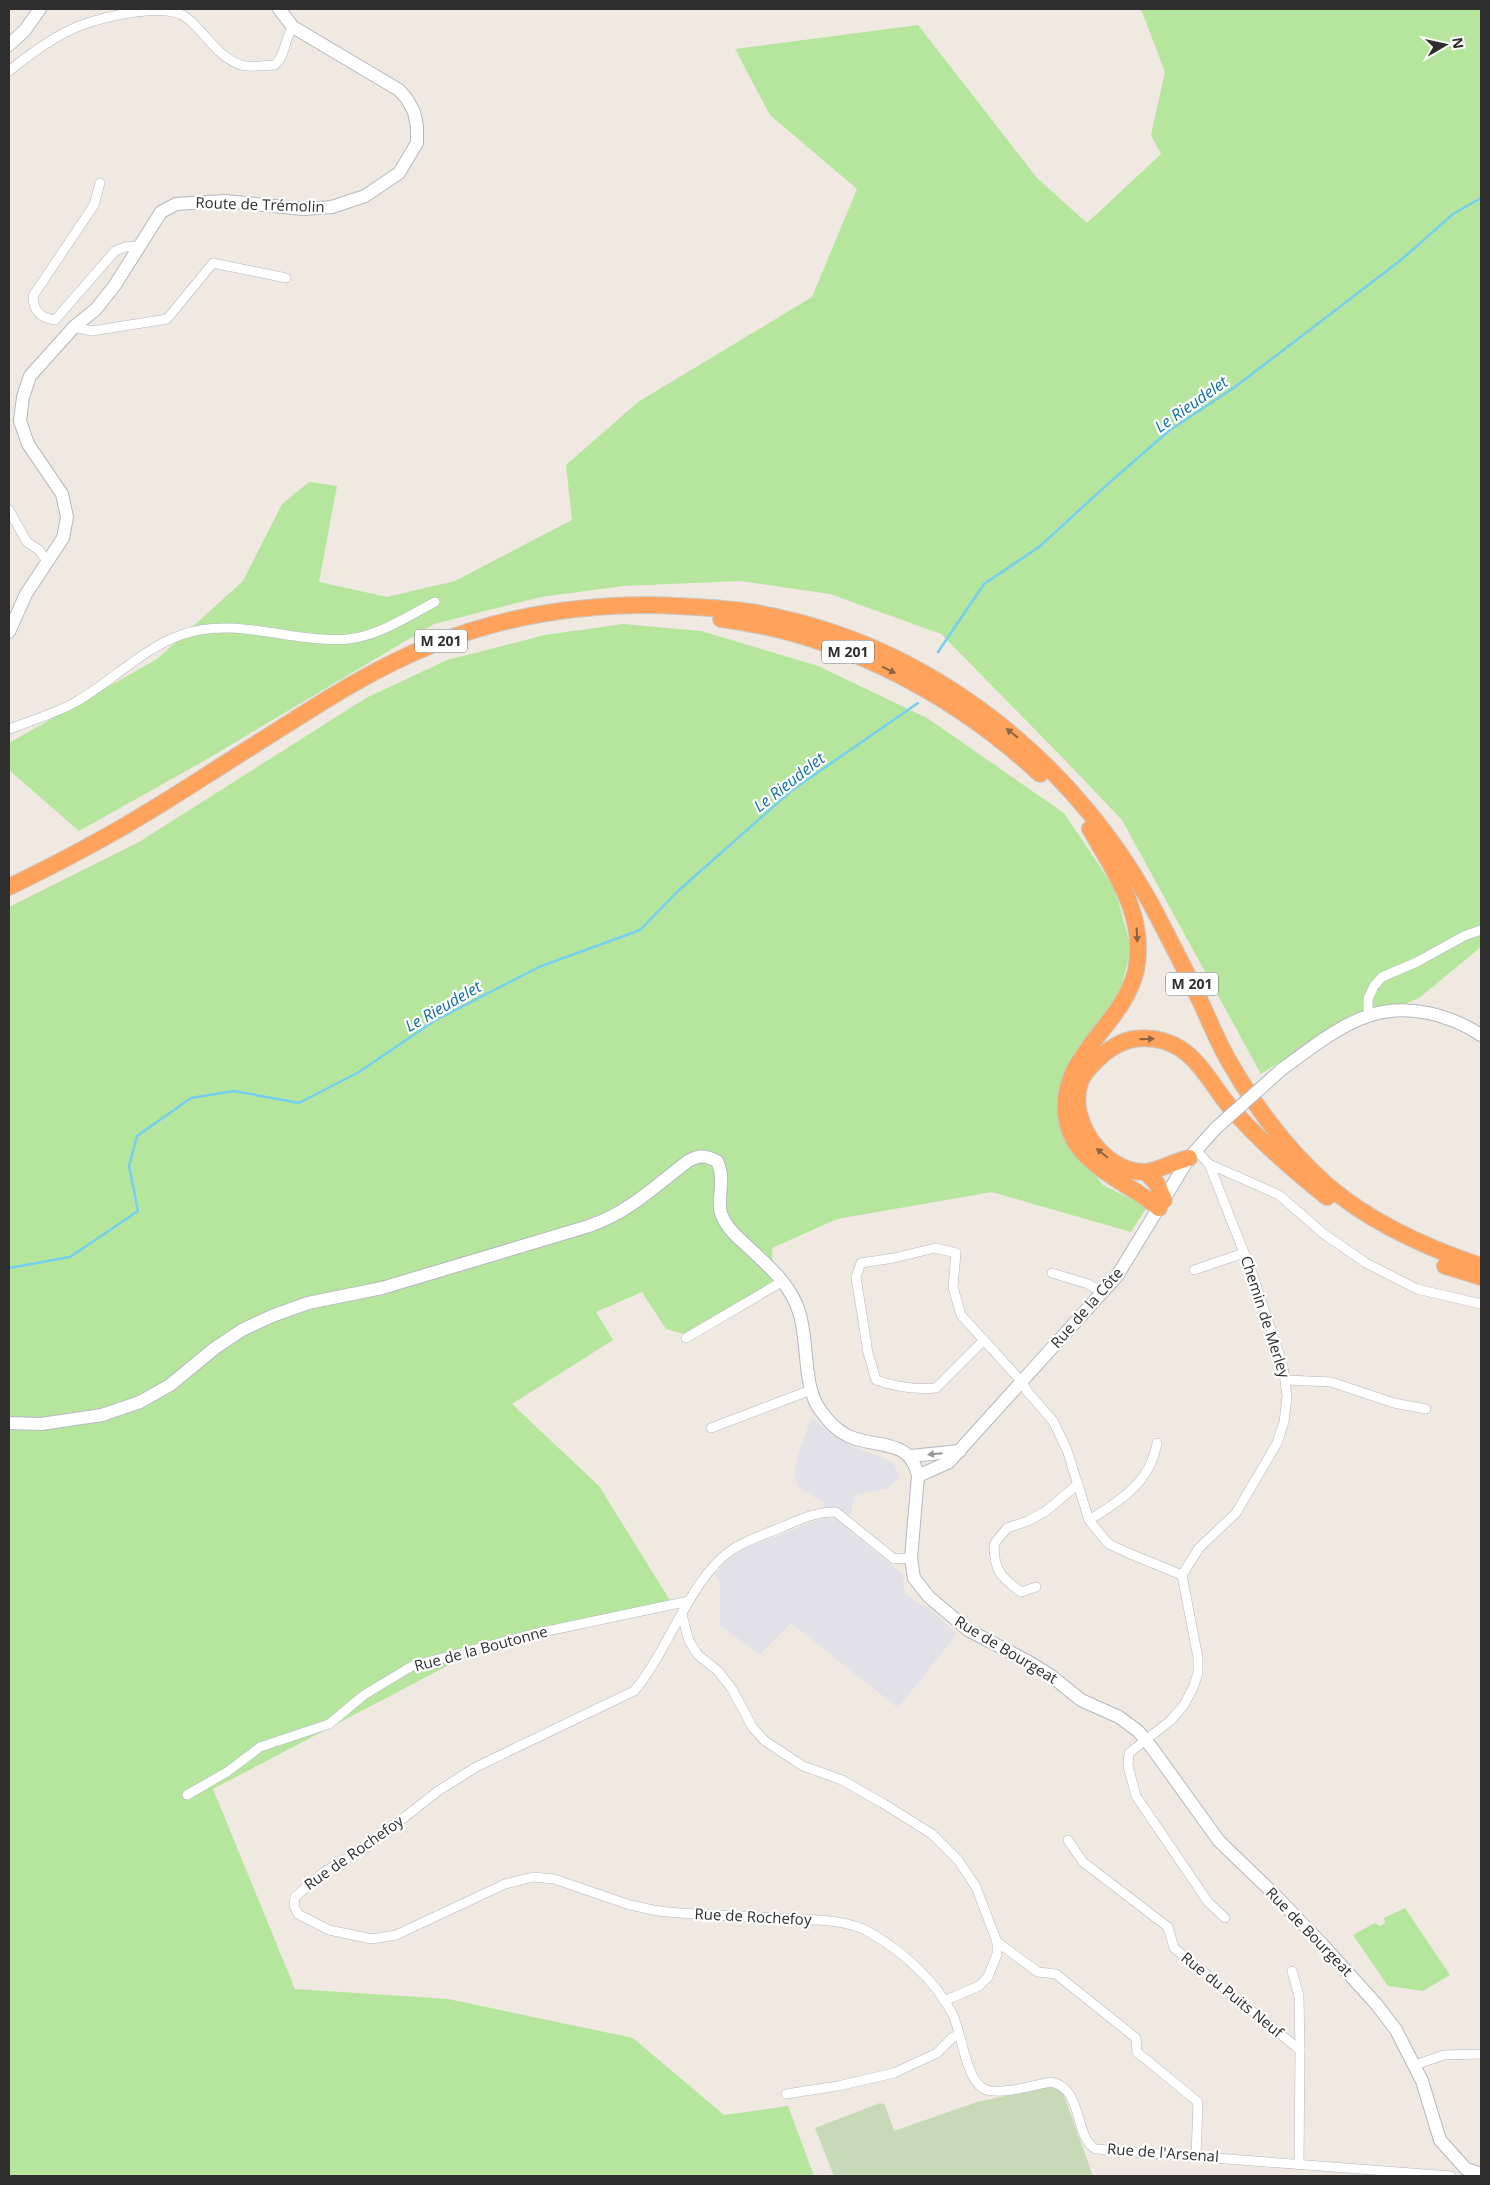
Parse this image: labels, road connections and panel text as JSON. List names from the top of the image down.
{
  "streets": {
    "highway": ["M 201"],
    "street": [
      "Route de Trémolin",
      "Rue de la Côte",
      "Chemin de Merley",
      "Rue de la Boutonne",
      "Rue de Bourgeat",
      "Rue de Rochefoy",
      "Rue du Puits Neuf",
      "Rue de l'Arsenal"
    ]
  },
  "crossings": [
    ["Rue de la Côte", "Chemin de Merley"],
    ["Rue de la Côte", "Rue de Bourgeat"],
    ["Rue de la Boutonne", "Rue de Rochefoy"],
    ["Rue de Bourgeat", "Rue de Rochefoy"],
    ["Rue de Rochefoy", "Rue de l'Arsenal"]
  ],
  "water": ["Le Rieudelet"],
  "north": "right"
}
